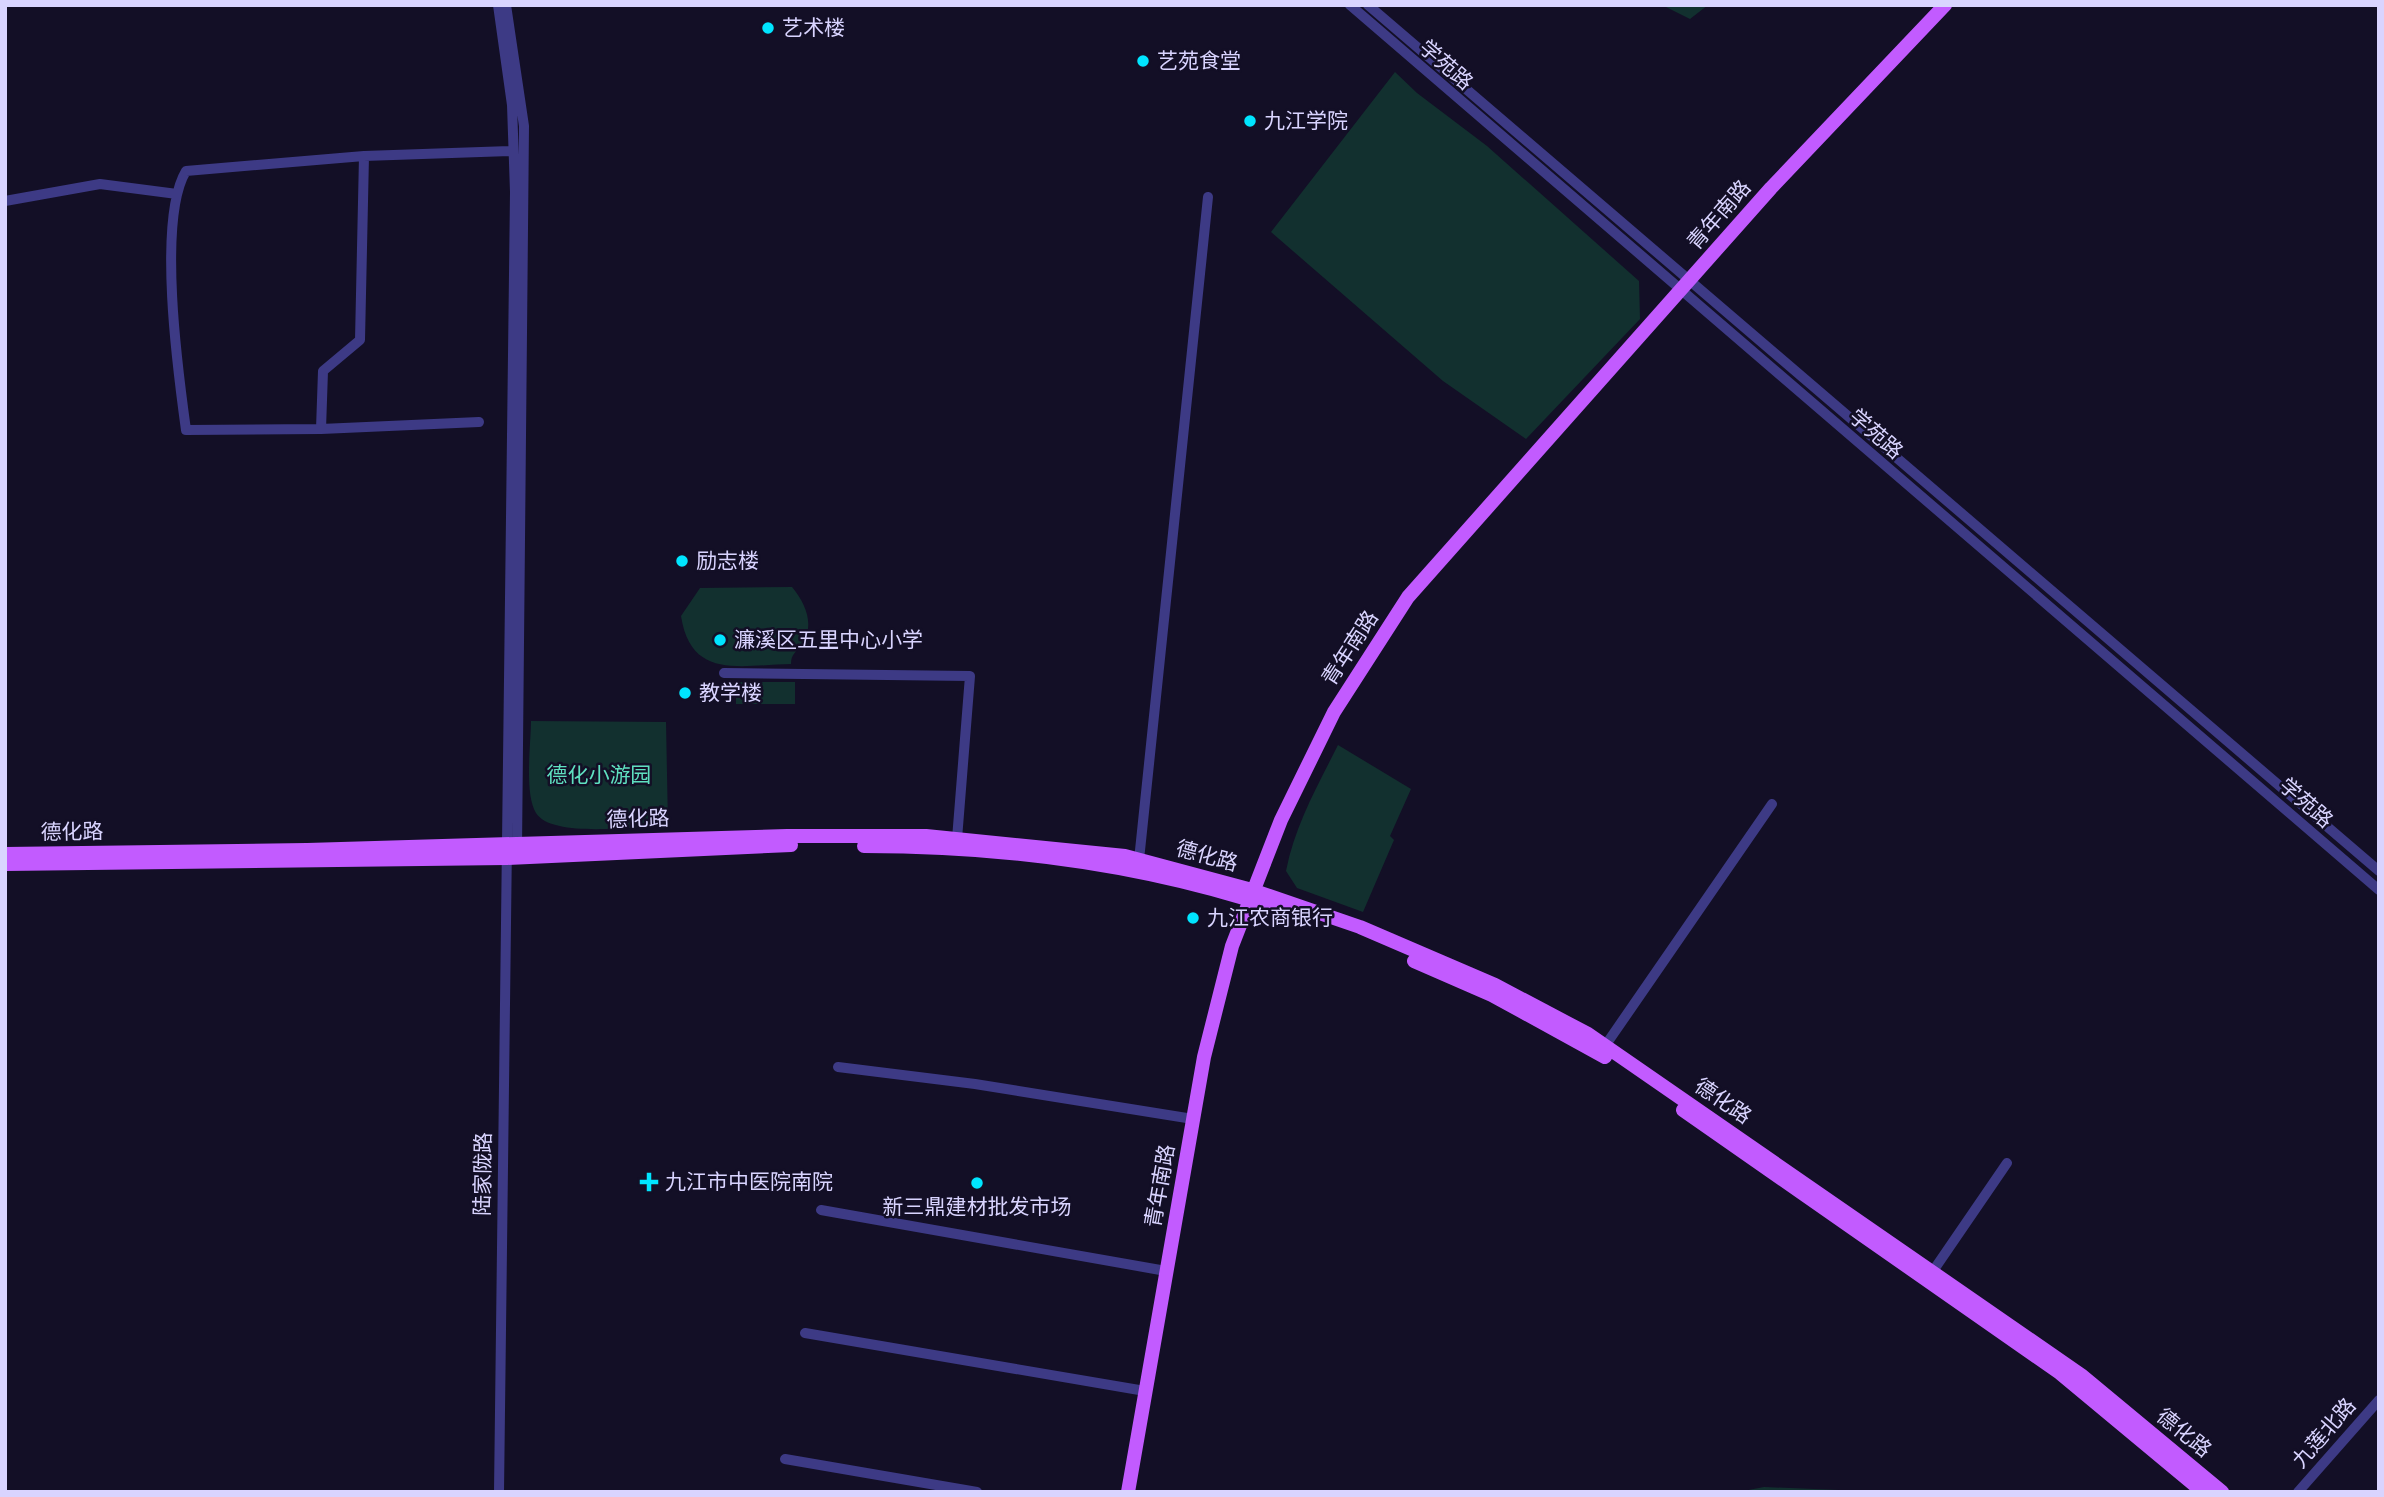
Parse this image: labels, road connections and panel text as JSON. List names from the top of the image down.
{
  "streets": {
    "main road": ["青年南路", "德化路"],
    "street": ["学苑路", "陆家陇路", "九莲北路"]
  },
  "crossings": [
    ["学苑路", "青年南路"],
    ["青年南路", "德化路"],
    ["德化路", "陆家陇路"]
  ],
  "parks": ["德化小游园"],
  "places": {
    "other": [
      "艺术楼",
      "艺苑食堂",
      "九江学院",
      "励志楼",
      "濂溪区五里中心小学",
      "教学楼",
      "九江农商银行",
      "新三鼎建材批发市场"
    ],
    "health": ["九江市中医院南院"]
  }
}
